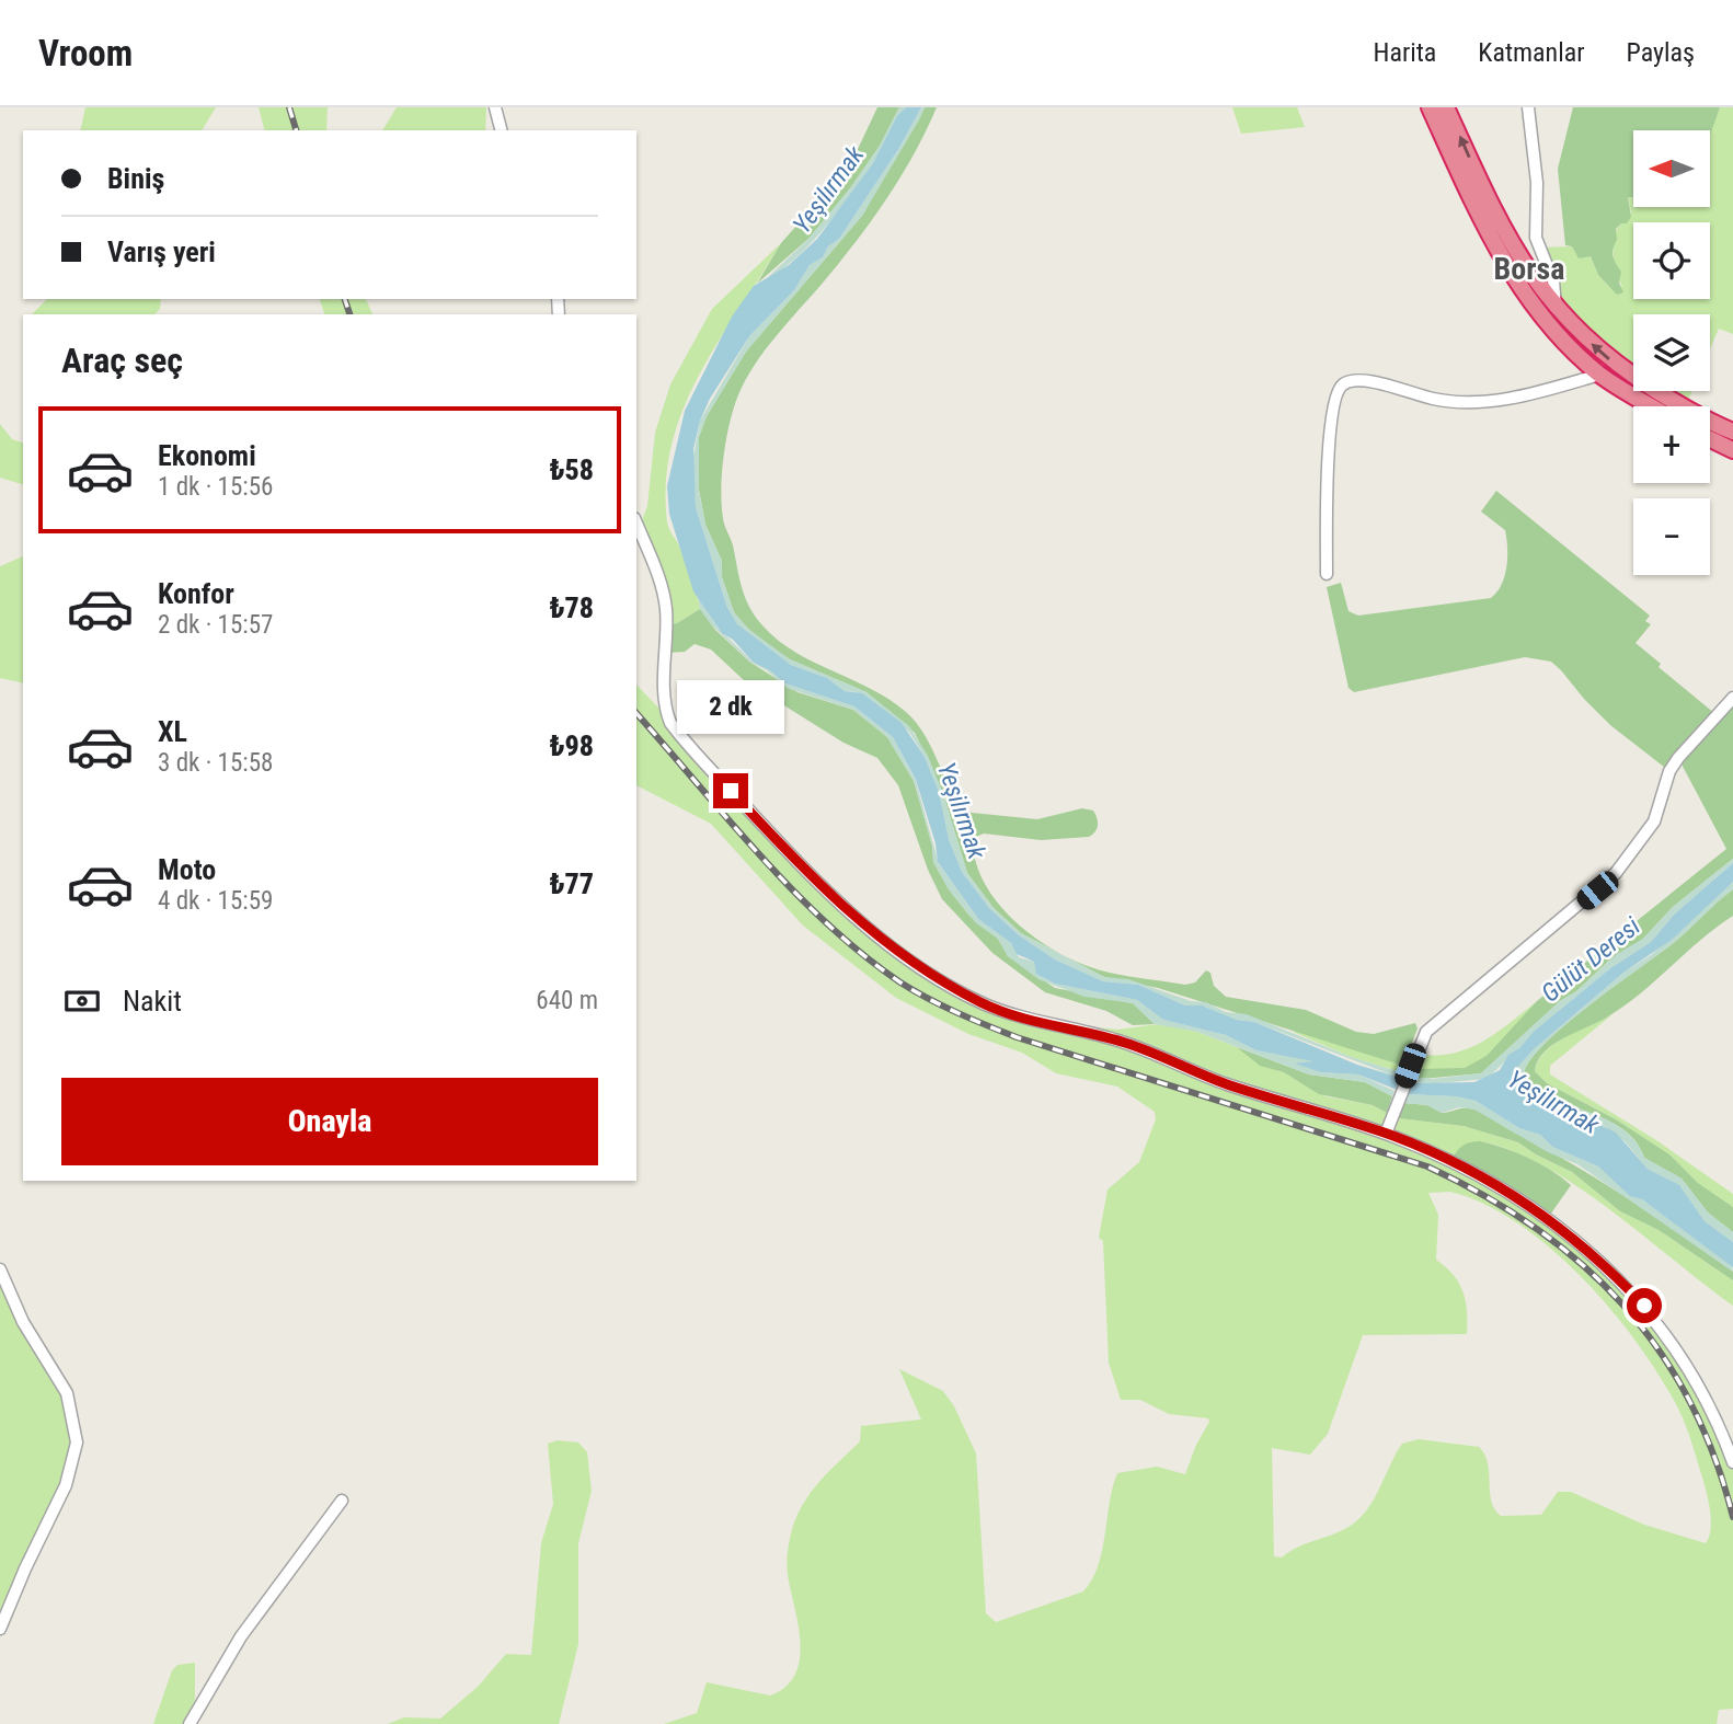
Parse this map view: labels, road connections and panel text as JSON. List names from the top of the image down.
{
  "districts": ["Borsa"],
  "water": ["Yeşilırmak", "Gülüt Deresi"],
  "north": "left",
  "page": {
    "header": "Vroom",
    "nav": ["Harita", "Katmanlar", "Paylaş"],
    "map_buttons": ["+", "−"],
    "banner": ["Biniş", "Varış yeri"],
    "heading": "Araç seç",
    "list": [
      {
        "name": "Ekonomi",
        "note": "1 dk · 15:56",
        "value": "₺58"
      },
      {
        "name": "Konfor",
        "note": "2 dk · 15:57",
        "value": "₺78"
      },
      {
        "name": "XL",
        "note": "3 dk · 15:58",
        "value": "₺98"
      },
      {
        "name": "Moto",
        "note": "4 dk · 15:59",
        "value": "₺77"
      }
    ],
    "bubble": "2 dk",
    "pay": ["Nakit", "640 m"],
    "buttons": "Onayla"
  }
}
